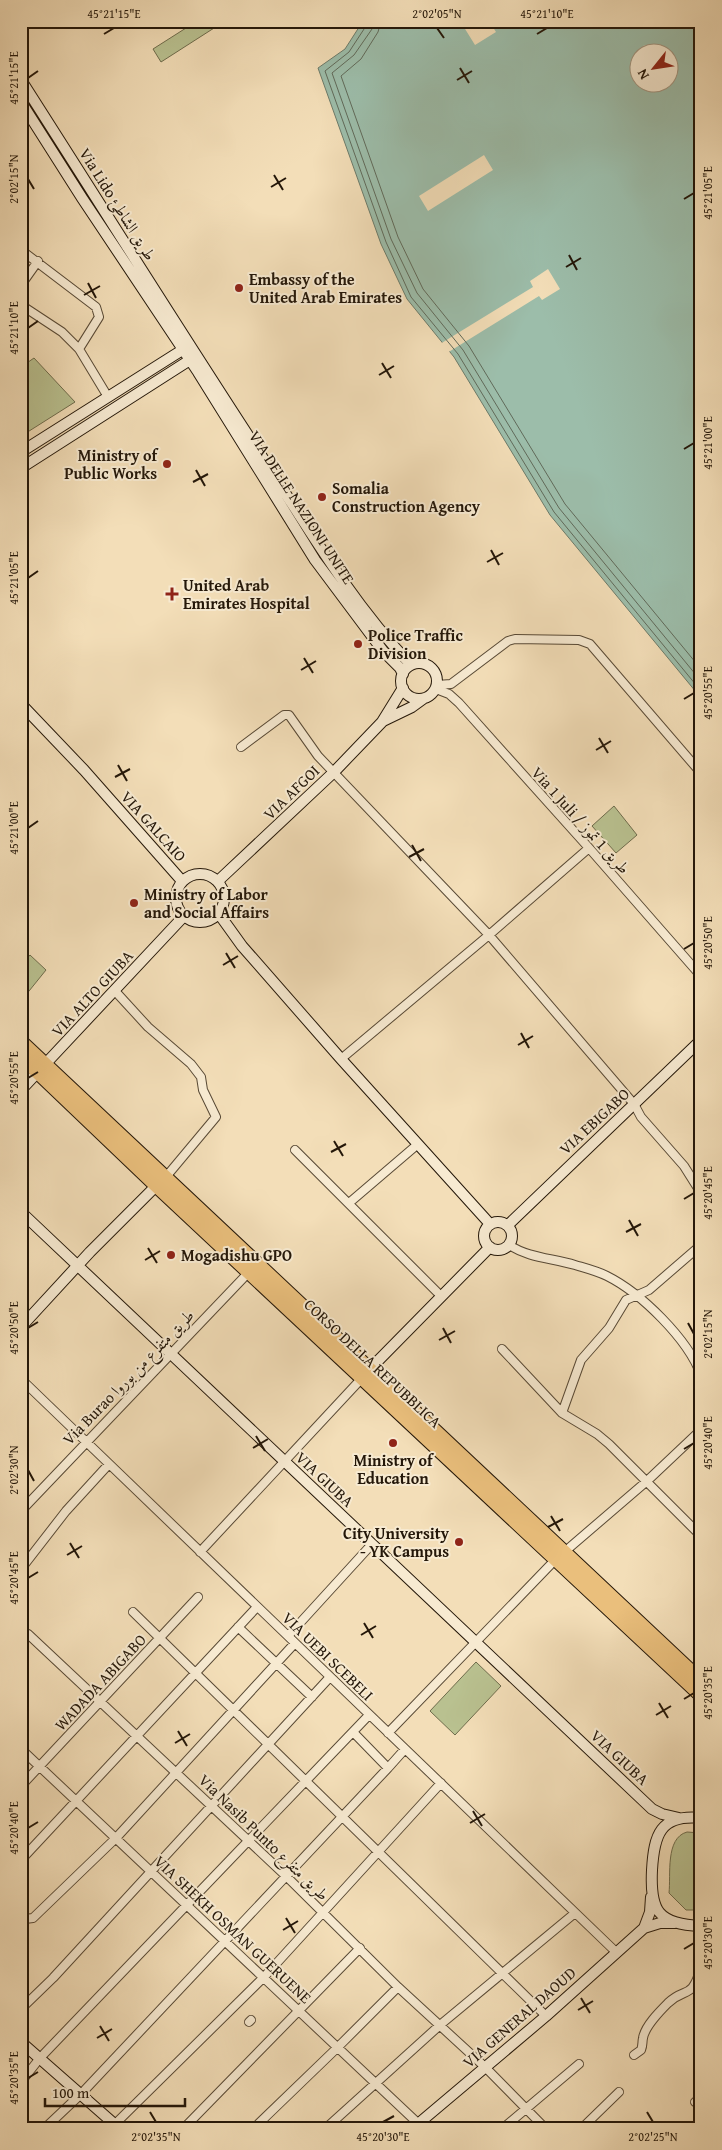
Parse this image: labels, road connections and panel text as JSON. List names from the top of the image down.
{
  "streets": {
    "street": [
      "Via Lido طريق الشاطئ",
      "VIA DELLE NAZIONI UNITE",
      "VIA AFGOI",
      "Via 1 Juli / طريق 1 تموز",
      "VIA GALCAIO",
      "VIA ALTO GIUBA",
      "VIA EBIGABO",
      "Via Burao طريق متفرع من بوروا",
      "VIA GIUBA",
      "VIA UEBI SCEBELI",
      "WADADA ABIGABO",
      "Via Nasib Punto طريق متفرع",
      "VIA SHEKH OSMAN GUERUENE",
      "VIA GENERAL DAOUD"
    ]
  },
  "crossings": [
    ["Via Lido طريق الشاطئ", "VIA DELLE NAZIONI UNITE"],
    ["VIA DELLE NAZIONI UNITE", "Via 1 Juli / طريق 1 تموز"],
    ["VIA AFGOI", "VIA GALCAIO"],
    ["VIA AFGOI", "VIA ALTO GIUBA"],
    ["VIA GALCAIO", "VIA ALTO GIUBA"],
    ["Via Burao طريق متفرع من بوروا", "VIA GIUBA"],
    ["Via Burao طريق متفرع من بوروا", "VIA UEBI SCEBELI"],
    ["VIA UEBI SCEBELI", "VIA GENERAL DAOUD"],
    ["WADADA ABIGABO", "Via Nasib Punto طريق متفرع"],
    ["WADADA ABIGABO", "VIA SHEKH OSMAN GUERUENE"],
    ["Via Nasib Punto طريق متفرع", "VIA GENERAL DAOUD"],
    ["VIA SHEKH OSMAN GUERUENE", "VIA GENERAL DAOUD"]
  ],
  "places": {
    "other": [
      "Embassy of the United Arab Emirates",
      "Ministry of Public Works",
      "Somalia Construction Agency",
      "Police Traffic Division",
      "Ministry of Labor and Social Affairs",
      "Mogadishu GPO",
      "Ministry of Education",
      "City University - YK Campus"
    ],
    "health": ["United Arab Emirates Hospital"]
  },
  "scale_bar": "100 m",
  "north": "bottom left",
  "coordinates": [
    "45°21'15\"E",
    "2°02'05\"N",
    "45°21'10\"E",
    "2°02'15\"N",
    "45°21'05\"E",
    "45°21'00\"E",
    "45°20'55\"E",
    "45°20'50\"E",
    "45°20'45\"E",
    "45°20'40\"E",
    "2°02'30\"N",
    "45°20'35\"E",
    "45°20'30\"E",
    "2°02'35\"N",
    "2°02'25\"N"
  ]
}
